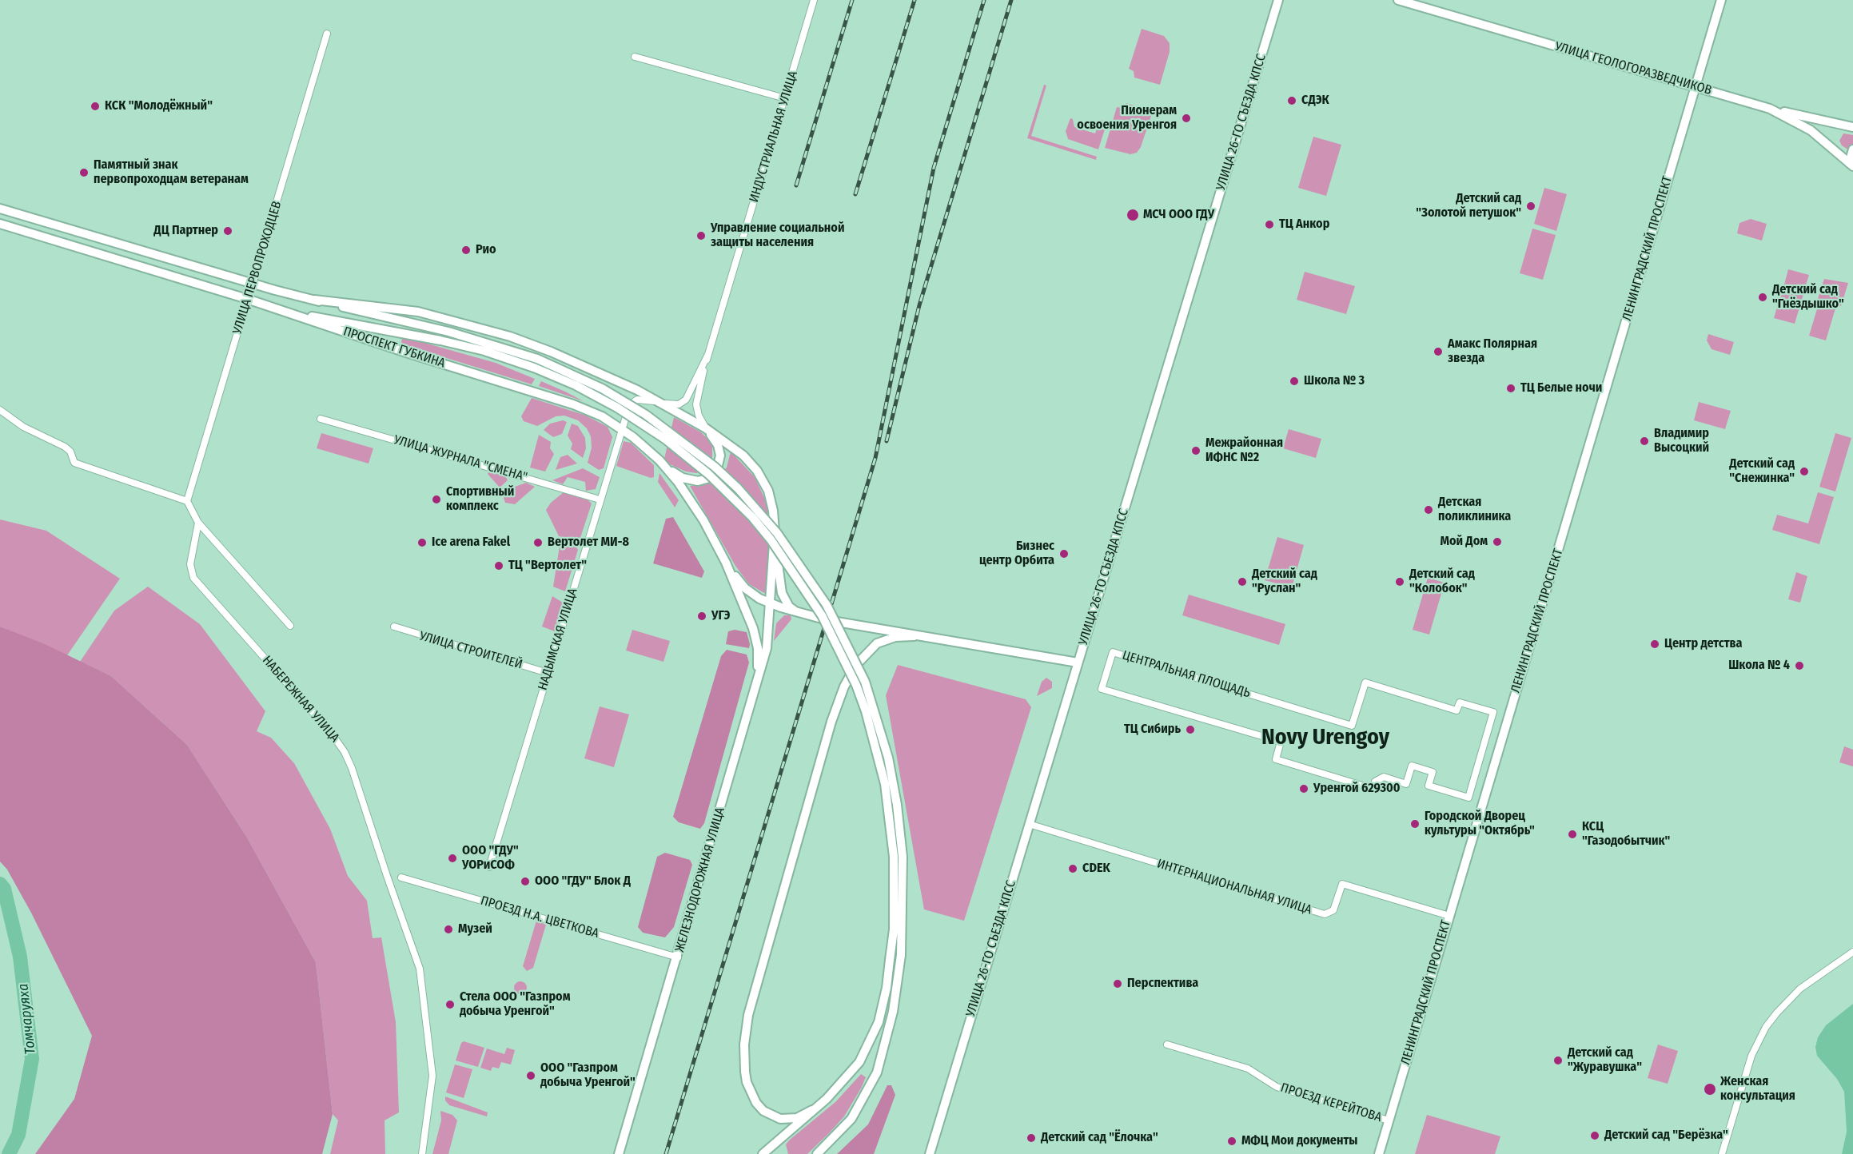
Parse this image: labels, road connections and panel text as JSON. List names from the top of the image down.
{
  "streets": {
    "main road": [
      "УЛИЦА ГЕОЛОГОРАЗВЕДЧИКОВ",
      "УЛИЦА 26-ГО СЪЕЗДА КПСС",
      "ЛЕНИНГРАДСКИЙ ПРОСПЕКТ",
      "ПРОСПЕКТ ГУБКИНА",
      "ЖЕЛЕЗНОДОРОЖНАЯ УЛИЦА"
    ],
    "street": [
      "ИНДУСТРИАЛЬНАЯ УЛИЦА",
      "УЛИЦА ПЕРВОПРОХОДЦЕВ",
      "УЛИЦА ЖУРНАЛА \"СМЕНА\"",
      "НАДЫМСКАЯ УЛИЦА",
      "УЛИЦА СТРОИТЕЛЕЙ",
      "ЦЕНТРАЛЬНАЯ ПЛОЩАДЬ",
      "НАБЕРЕЖНАЯ УЛИЦА",
      "ИНТЕРНАЦИОНАЛЬНАЯ УЛИЦА",
      "ПРОЕЗД Н.А. ЦВЕТКОВА",
      "ПРОЕЗД КЕРЕЙТОВА"
    ]
  },
  "crossings": [
    ["УЛИЦА ГЕОЛОГОРАЗВЕДЧИКОВ", "ЛЕНИНГРАДСКИЙ ПРОСПЕКТ"],
    ["УЛИЦА 26-ГО СЪЕЗДА КПСС", "ИНТЕРНАЦИОНАЛЬНАЯ УЛИЦА"],
    ["ИНДУСТРИАЛЬНАЯ УЛИЦА", "ПРОСПЕКТ ГУБКИНА"],
    ["ИНДУСТРИАЛЬНАЯ УЛИЦА", "НАДЫМСКАЯ УЛИЦА"],
    ["ЛЕНИНГРАДСКИЙ ПРОСПЕКТ", "ИНТЕРНАЦИОНАЛЬНАЯ УЛИЦА"],
    ["ЛЕНИНГРАДСКИЙ ПРОСПЕКТ", "ПРОЕЗД КЕРЕЙТОВА"],
    ["УЛИЦА ПЕРВОПРОХОДЦЕВ", "ПРОСПЕКТ ГУБКИНА"],
    ["ПРОСПЕКТ ГУБКИНА", "НАДЫМСКАЯ УЛИЦА"],
    ["ПРОСПЕКТ ГУБКИНА", "ЖЕЛЕЗНОДОРОЖНАЯ УЛИЦА"],
    ["УЛИЦА ЖУРНАЛА \"СМЕНА\"", "НАДЫМСКАЯ УЛИЦА"],
    ["НАДЫМСКАЯ УЛИЦА", "УЛИЦА СТРОИТЕЛЕЙ"],
    ["ЖЕЛЕЗНОДОРОЖНАЯ УЛИЦА", "ПРОЕЗД Н.А. ЦВЕТКОВА"]
  ],
  "districts": ["Novy Urengoy"],
  "water": ["Томчаруяха"],
  "places": [
    "СДЭК",
    "КСК \"Молодёжный\"",
    "Пионерам освоения Уренгоя",
    "Памятный знак первопроходцам ветеранам",
    "Детский сад \"Золотой петушок\"",
    "МСЧ ООО ГДУ",
    "ТЦ Анкор",
    "ДЦ Партнер",
    "Управление социальной защиты населения",
    "Рио",
    "Детский сад \"Гнёздышко\"",
    "Амакс Полярная звезда",
    "Школа № 3",
    "ТЦ Белые ночи",
    "Владимир Высоцкий",
    "Межрайонная ИФНС №2",
    "Детский сад \"Снежинка\"",
    "Спортивный комплекс",
    "Детская поликлиника",
    "Мой Дом",
    "Ice arena Fakel",
    "Вертолет МИ-8",
    "Бизнес центр Орбита",
    "ТЦ \"Вертолет\"",
    "Детский сад \"Руслан\"",
    "Детский сад \"Колобок\"",
    "УГЭ",
    "Центр детства",
    "Школа № 4",
    "ТЦ Сибирь",
    "Уренгой 629300",
    "Городской Дворец культуры \"Октябрь\"",
    "КСЦ \"Газодобытчик\"",
    "ООО \"ГДУ\" УОРиСОФ",
    "CDEK",
    "ООО \"ГДУ\" Блок Д",
    "Музей",
    "Перспектива",
    "Стела ООО \"Газпром добыча Уренгой\"",
    "Детский сад \"Журавушка\"",
    "ООО \"Газпром добыча Уренгой\"",
    "Женская консультация",
    "Детский сад \"Берёзка\"",
    "Детский сад \"Ёлочка\"",
    "МФЦ Мои документы"
  ]
}
